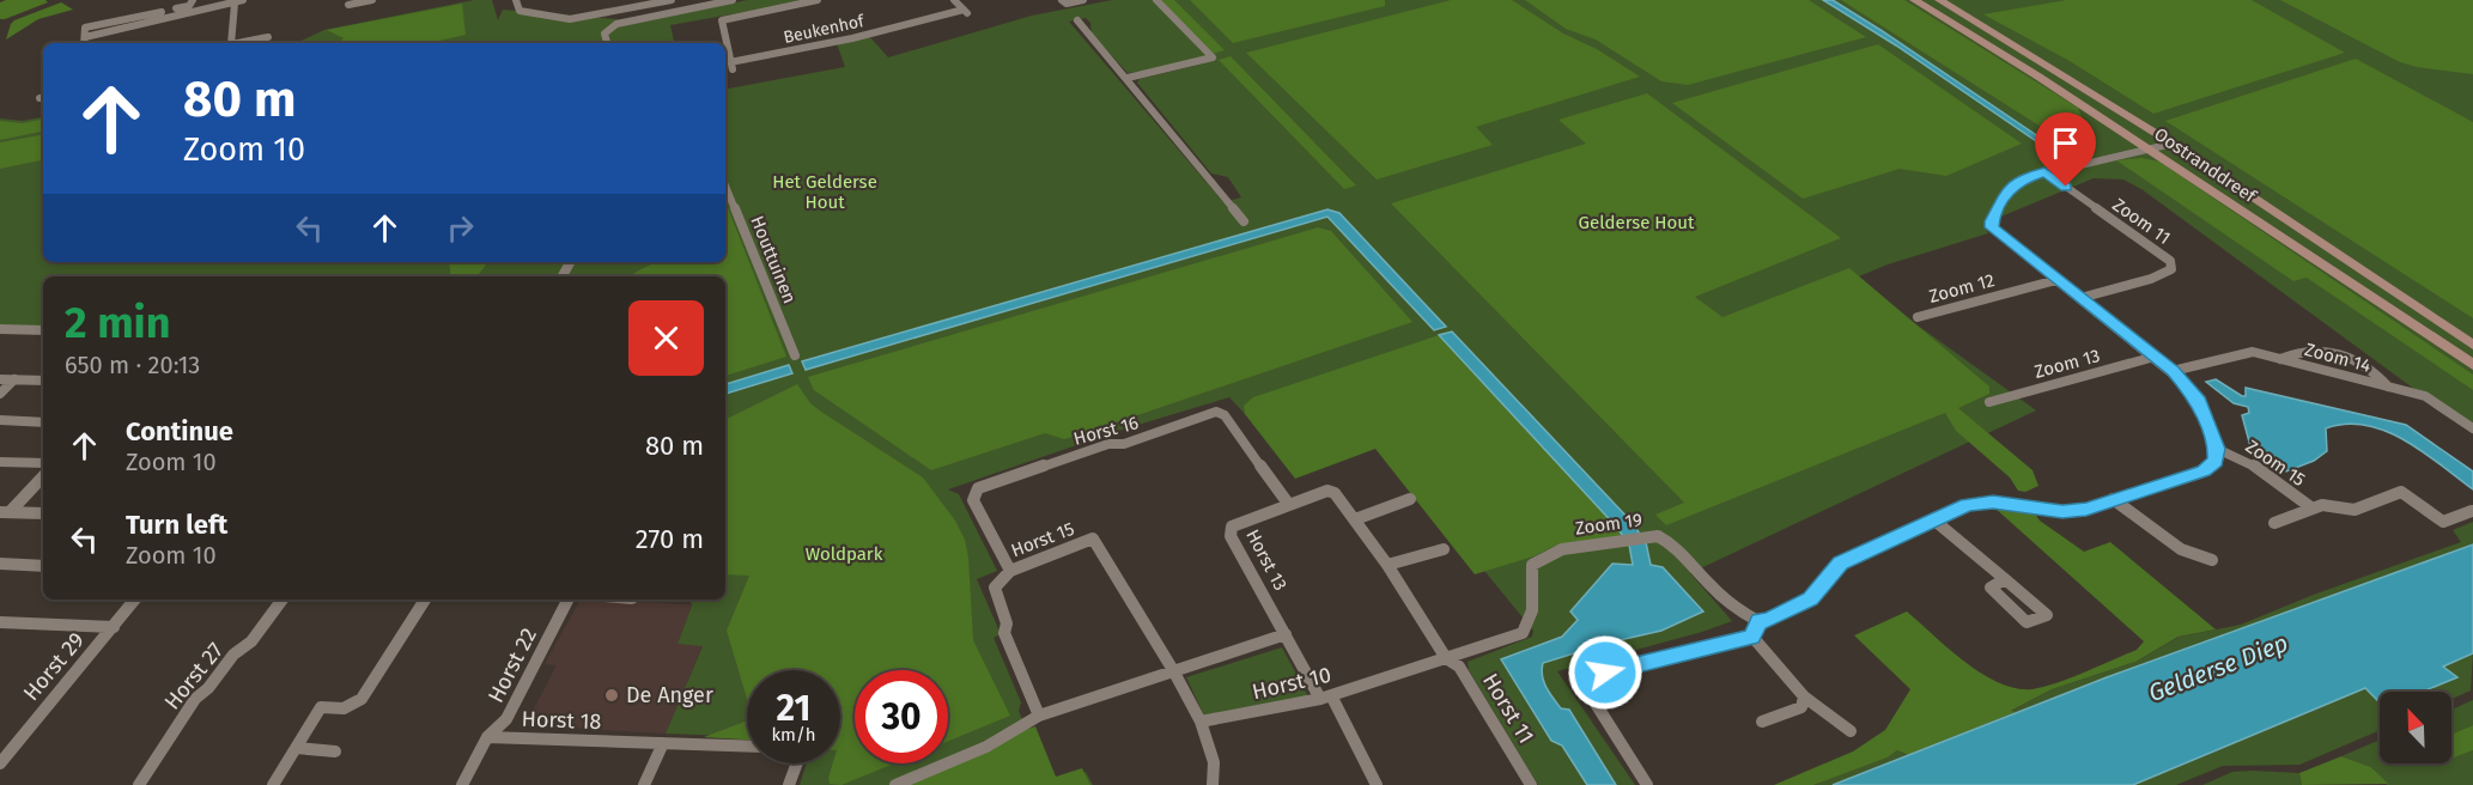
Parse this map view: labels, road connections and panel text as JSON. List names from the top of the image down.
{
  "streets": {
    "main road": ["Oostranddreef"],
    "street": [
      "Beukenhof",
      "Zoom 11",
      "Houttuinen",
      "Zoom 12",
      "Zoom 14",
      "Zoom 13",
      "Horst 16",
      "Zoom 15",
      "Zoom 19",
      "Horst 15",
      "Horst 13",
      "Horst 22",
      "Horst 29",
      "Horst 27",
      "Horst 10",
      "Horst 11",
      "Horst 18"
    ]
  },
  "crossings": [
    ["Horst 16", "Horst 15"],
    ["Horst 16", "Horst 13"],
    ["Zoom 19", "Horst 11"],
    ["Horst 13", "Horst 10"],
    ["Horst 13", "Horst 11"],
    ["Horst 22", "Horst 18"],
    ["Horst 10", "Horst 11"]
  ],
  "water": ["Gelderse Diep"],
  "parks": ["Het Gelderse Hout", "Gelderse Hout", "Woldpark"],
  "places": ["De Anger"],
  "north": "top left",
  "page": {
    "turn": ["80 m", "Zoom 10"],
    "heading": ["2 min", "650 m · 20:13"],
    "list": [
      {
        "name": "Continue",
        "note": "Zoom 10",
        "value": "80 m"
      },
      {
        "name": "Turn left",
        "note": "Zoom 10",
        "value": "270 m"
      }
    ],
    "speed": "21 km/h",
    "limit": "30"
  }
}
